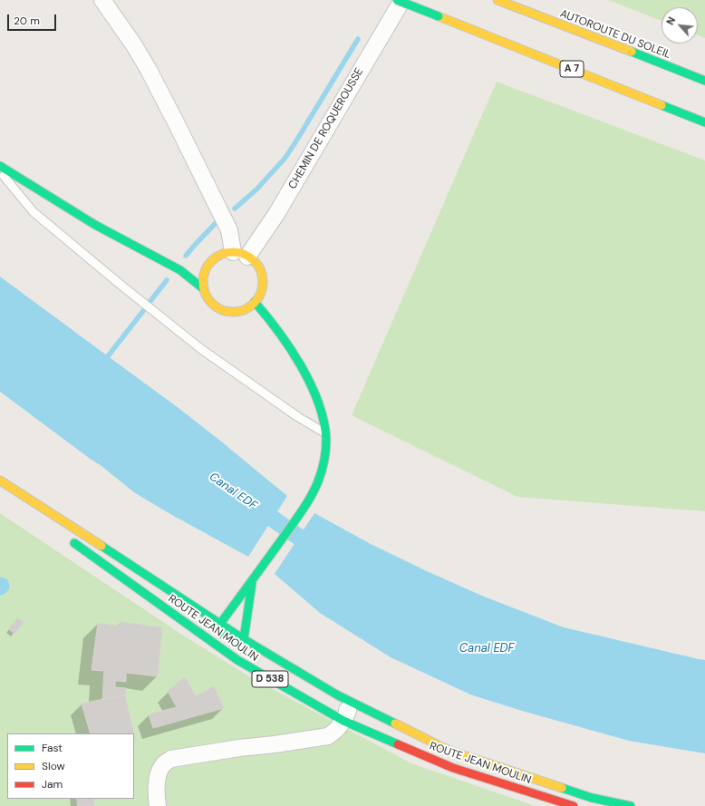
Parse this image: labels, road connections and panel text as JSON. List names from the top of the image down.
{
  "streets": {
    "main road": [
      "AUTOROUTE DU SOLEIL",
      "A 7",
      "ROUTE JEAN MOULIN",
      "D 538"
    ],
    "street": ["CHEMIN DE ROQUEROUSSE"]
  },
  "crossings": [
    ["ROUTE JEAN MOULIN", "D 538"]
  ],
  "water": ["Canal EDF"],
  "legend": ["Fast", "Slow", "Jam"],
  "scale_bar": "20 m",
  "north": "top left"
}
